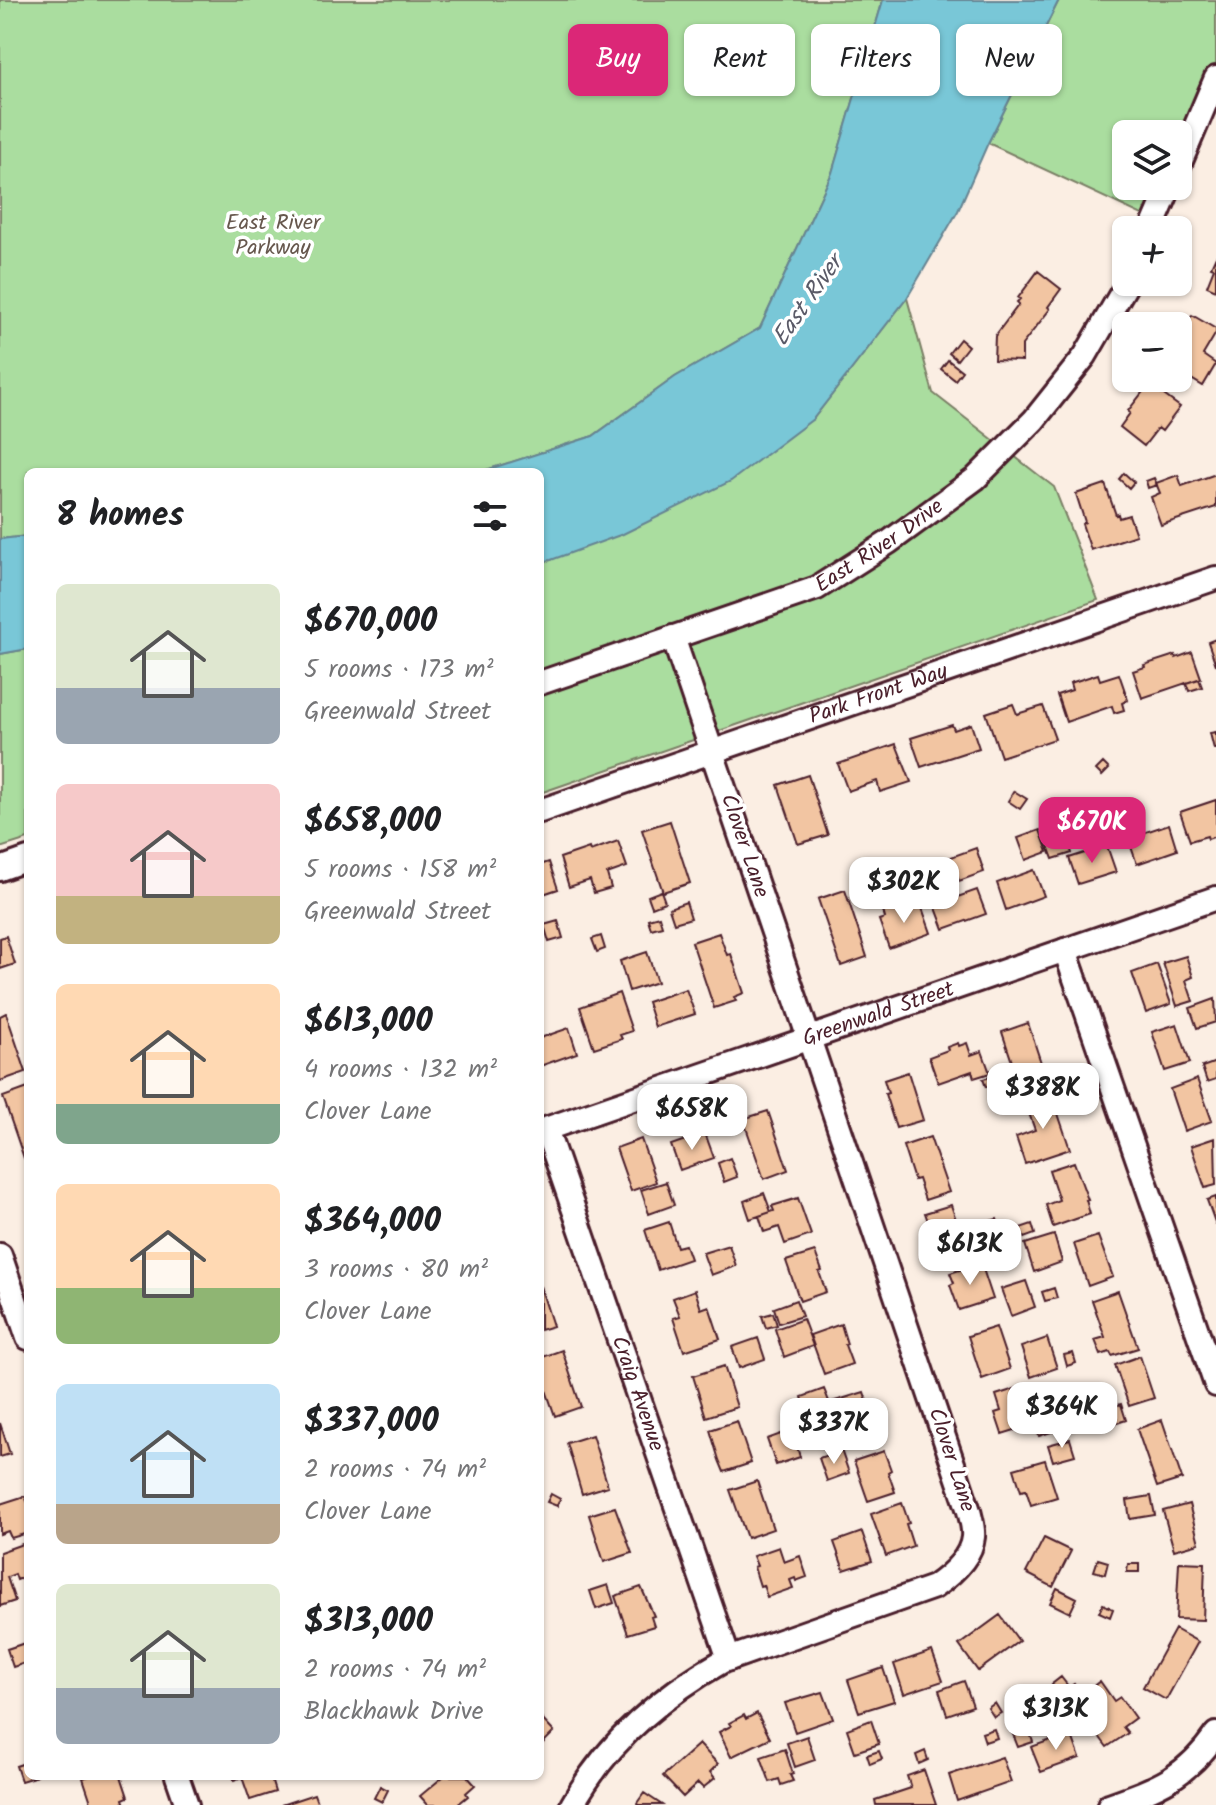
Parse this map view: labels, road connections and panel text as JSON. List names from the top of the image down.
{
  "streets": {
    "street": [
      "East River Drive",
      "Park Front Way",
      "Clover Lane",
      "Greenwald Street",
      "Craig Avenue"
    ]
  },
  "crossings": [
    ["East River Drive", "Clover Lane"],
    ["Park Front Way", "Clover Lane"],
    ["Clover Lane", "Greenwald Street"],
    ["Clover Lane", "Craig Avenue"]
  ],
  "water": ["East River"],
  "parks": ["East River Parkway"],
  "page": {
    "chip": [
      "Buy",
      "Rent",
      "Filters",
      "New"
    ],
    "map_buttons": ["+", "−"],
    "heading": "8 homes",
    "list": [
      {
        "name": "$670,000",
        "note": "5 rooms · 173 m² · Greenwald Street"
      },
      {
        "name": "$658,000",
        "note": "5 rooms · 158 m² · Greenwald Street"
      },
      {
        "name": "$613,000",
        "note": "4 rooms · 132 m² · Clover Lane"
      },
      {
        "name": "$364,000",
        "note": "3 rooms · 80 m² · Clover Lane"
      },
      {
        "name": "$337,000",
        "note": "2 rooms · 74 m² · Clover Lane"
      },
      {
        "name": "$313,000",
        "note": "2 rooms · 74 m² · Blackhawk Drive"
      }
    ],
    "price": [
      "$670K",
      "$302K",
      "$388K",
      "$658K",
      "$613K",
      "$364K",
      "$337K",
      "$313K"
    ]
  }
}
